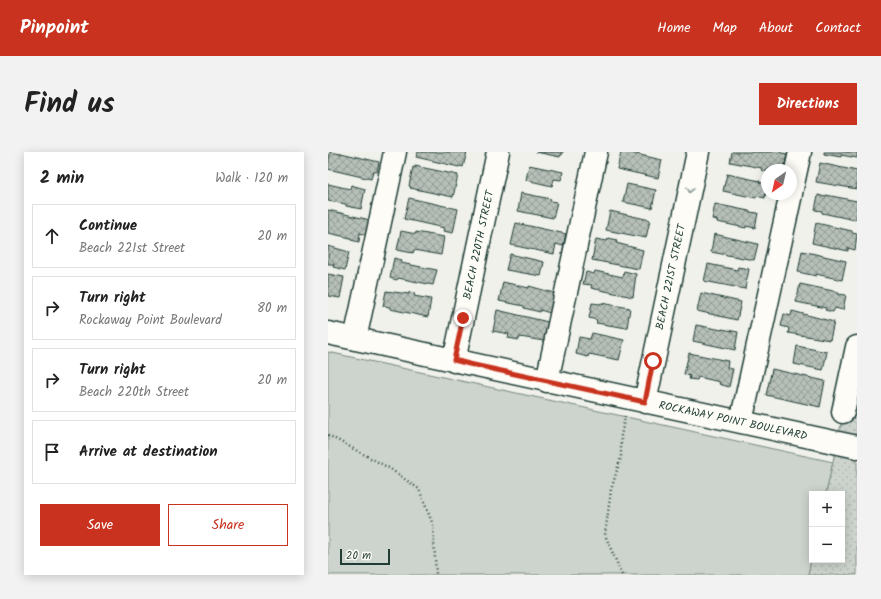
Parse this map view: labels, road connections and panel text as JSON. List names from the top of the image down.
{
  "streets": {
    "street": ["BEACH 220TH STREET", "BEACH 221ST STREET", "ROCKAWAY POINT BOULEVARD"]
  },
  "crossings": [
    ["BEACH 220TH STREET", "ROCKAWAY POINT BOULEVARD"],
    ["BEACH 221ST STREET", "ROCKAWAY POINT BOULEVARD"]
  ],
  "scale_bar": "20 m",
  "north": "bottom left",
  "page": {
    "header": "Pinpoint",
    "nav": [
      "Home",
      "Map",
      "About",
      "Contact"
    ],
    "title": "Find us",
    "buttons": [
      "Directions",
      ["Save", "Share"]
    ],
    "heading": ["2 min", "Walk · 120 m"],
    "list": [
      ["Continue", "Beach 221st Street", "20 m"],
      ["Turn right", "Rockaway Point Boulevard", "80 m"],
      ["Turn right", "Beach 220th Street", "20 m"],
      "Arrive at destination"
    ],
    "map_buttons": ["+", "−"],
    "scale": "20 m"
  }
}
